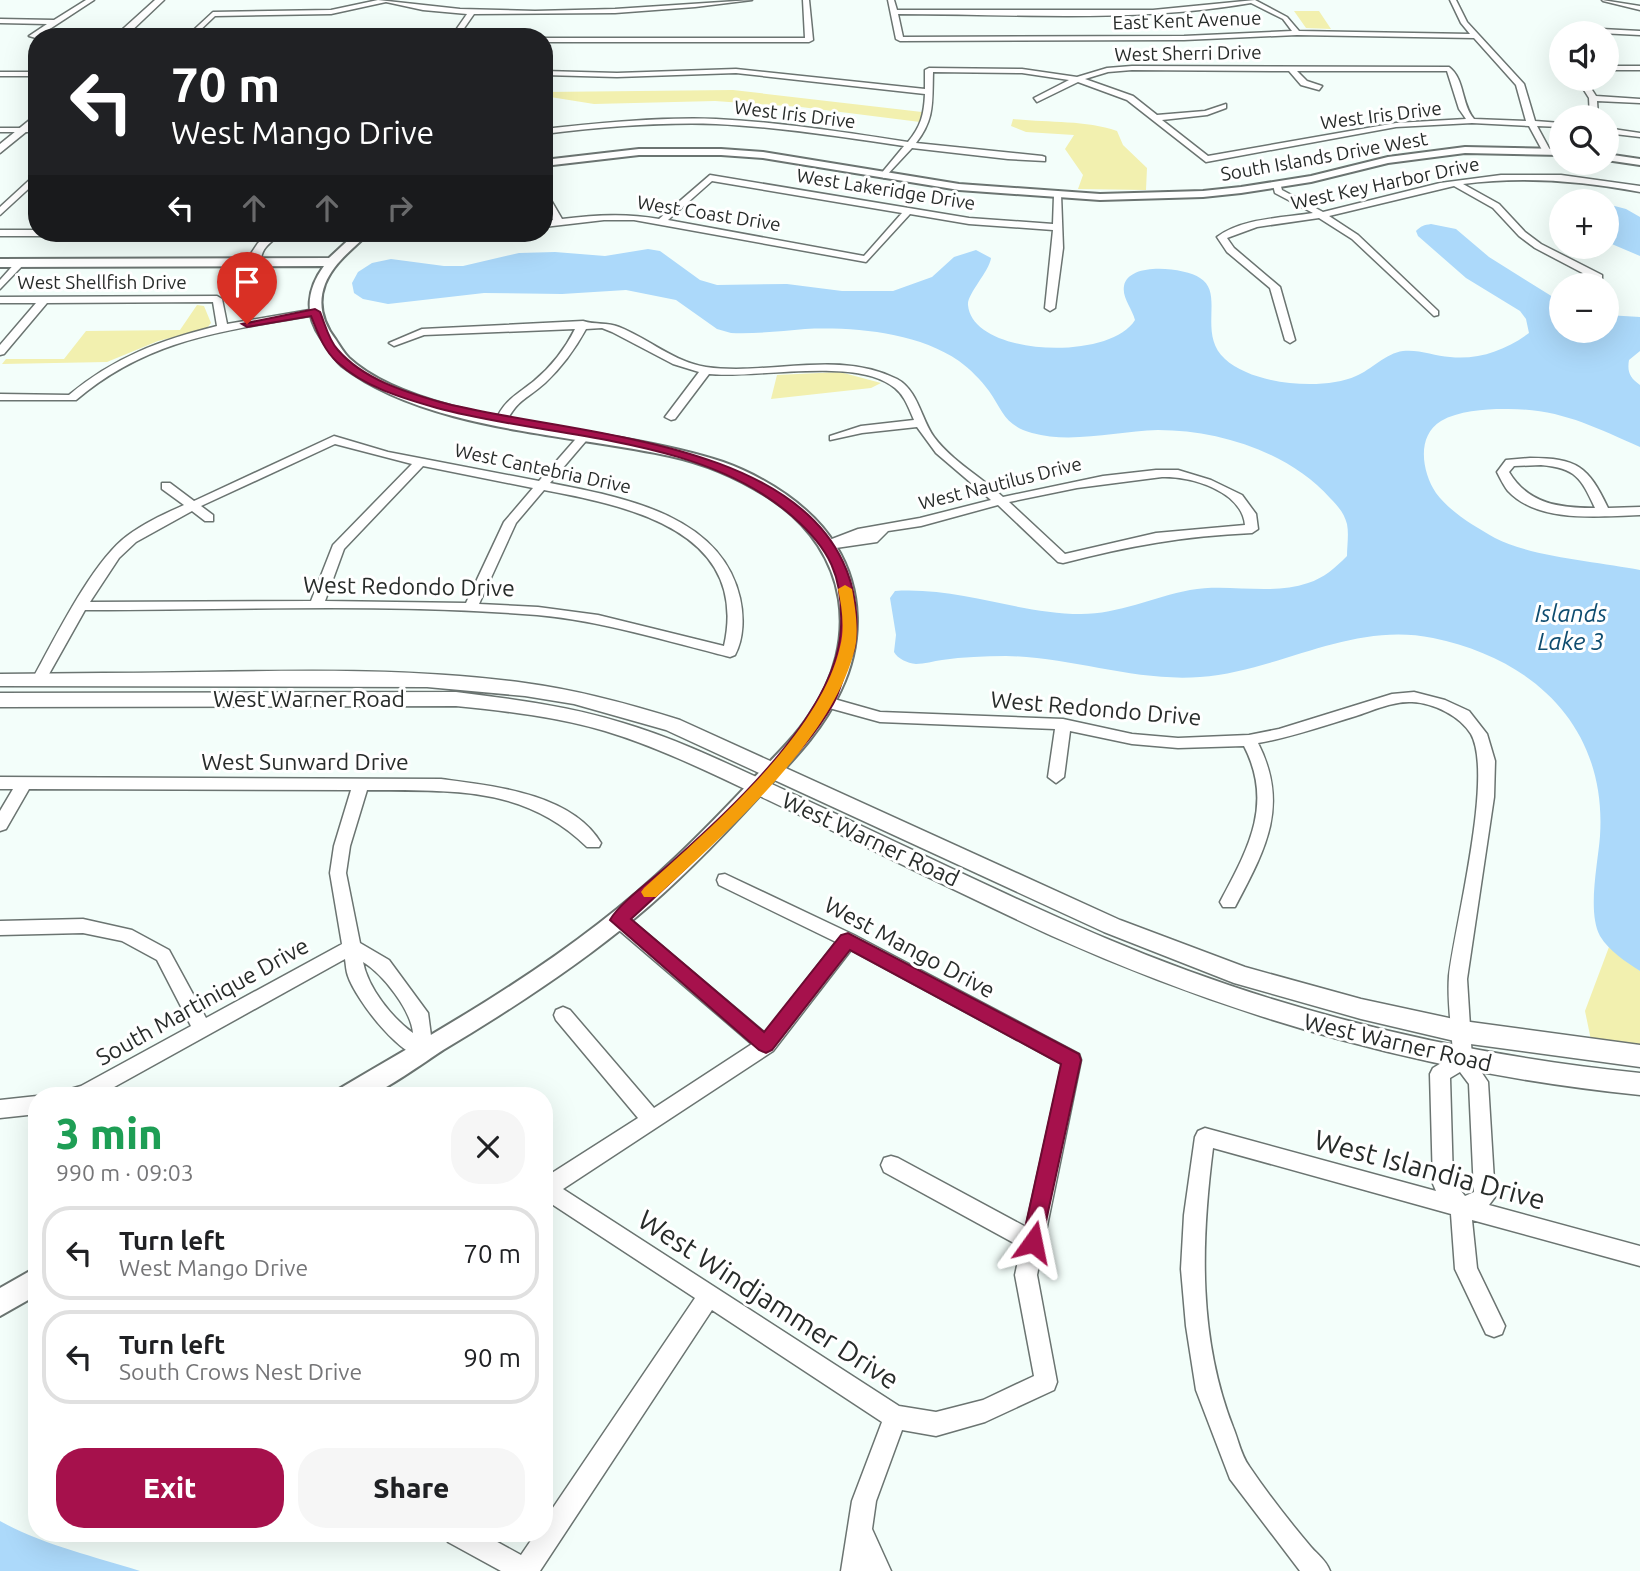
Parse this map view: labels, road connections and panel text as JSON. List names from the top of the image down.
{
  "streets": {
    "main road": ["West Warner Road"],
    "street": [
      "East Kent Avenue",
      "West Sherri Drive",
      "West Iris Drive",
      "South Islands Drive West",
      "West Key Harbor Drive",
      "West Lakeridge Drive",
      "West Coast Drive",
      "West Shellfish Drive",
      "West Cantebria Drive",
      "West Nautilus Drive",
      "West Redondo Drive",
      "West Sunward Drive",
      "West Mango Drive",
      "South Martinique Drive",
      "West Islandia Drive",
      "West Windjammer Drive"
    ]
  },
  "crossings": [
    ["West Sherri Drive", "West Iris Drive"],
    ["West Lakeridge Drive", "West Coast Drive"],
    ["West Cantebria Drive", "West Redondo Drive"],
    ["West Redondo Drive", "West Warner Road"],
    ["West Mango Drive", "West Windjammer Drive"]
  ],
  "water": ["Islands Lake 3"],
  "page": {
    "map_buttons": ["+", "−"],
    "turn": ["70 m", "West Mango Drive"],
    "heading": ["3 min", "990 m · 09:03"],
    "list": [
      {
        "name": "Turn left",
        "note": "West Mango Drive",
        "value": "70 m"
      },
      {
        "name": "Turn left",
        "note": "South Crows Nest Drive",
        "value": "90 m"
      }
    ],
    "buttons": ["Exit", "Share"]
  }
}
